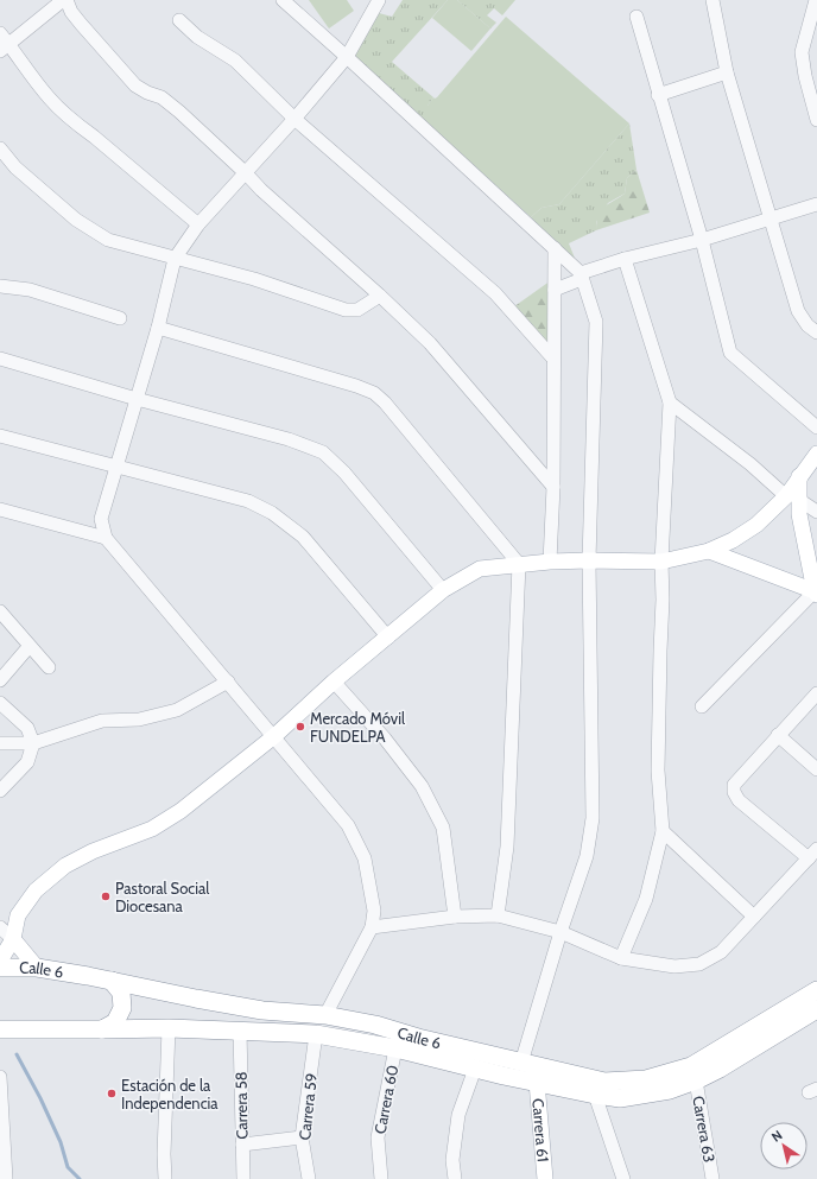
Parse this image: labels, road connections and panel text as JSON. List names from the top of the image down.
{
  "streets": {
    "highway": ["Calle 6"],
    "main road": ["Carrera 61"],
    "street": [
      "Carrera 60",
      "Carrera 58",
      "Carrera 59",
      "Carrera 63"
    ]
  },
  "crossings": [
    ["Calle 6", "Carrera 60"],
    ["Calle 6", "Carrera 58"],
    ["Calle 6", "Carrera 59"],
    ["Calle 6", "Carrera 63"],
    ["Calle 6", "Carrera 61"]
  ],
  "places": ["Mercado Móvil FUNDELPA", "Pastoral Social Diocesana", "Estación de la Independencia"],
  "north": "top left"
}
